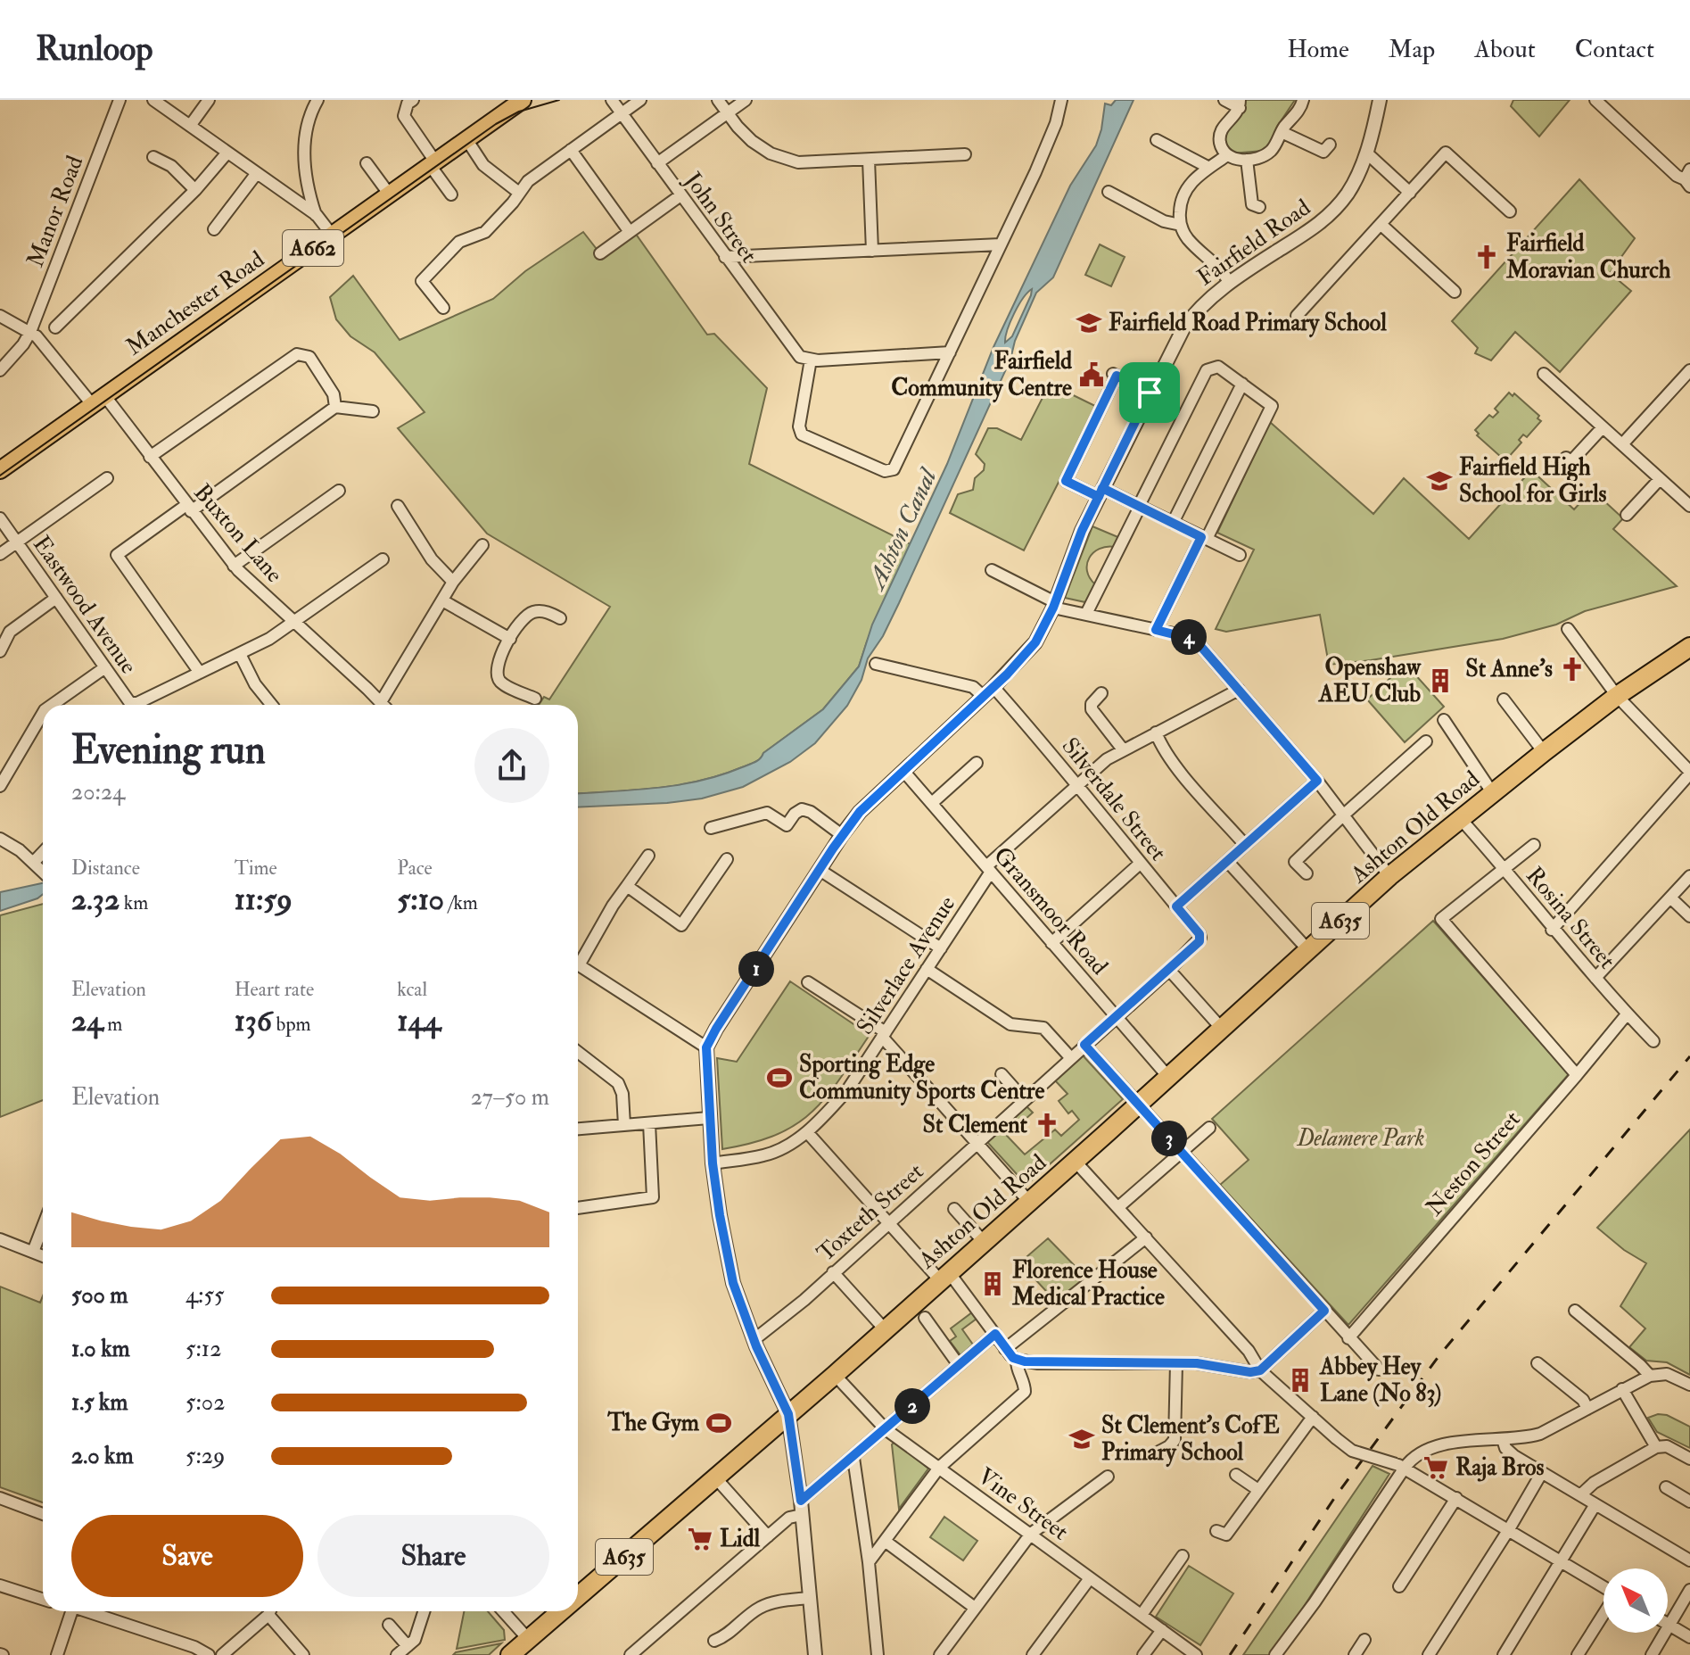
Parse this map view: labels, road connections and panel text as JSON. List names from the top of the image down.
{
  "streets": {
    "highway": ["Ashton Old Road", "A635"],
    "main road": ["A662", "Manchester Road"],
    "street": [
      "Manor Road",
      "John Street",
      "Fairfield Road",
      "Buxton Lane",
      "Eastwood Avenue",
      "Silverdale Street",
      "Gransmoor Road",
      "Rosina Street",
      "Silverlace Avenue",
      "Neston Street",
      "Toxteth Street",
      "Vine Street"
    ]
  },
  "crossings": [
    ["Manor Road", "Buxton Lane"],
    ["Fairfield Road", "Silverdale Street"],
    ["Fairfield Road", "Gransmoor Road"],
    ["Manchester Road", "Buxton Lane"],
    ["Buxton Lane", "Eastwood Avenue"],
    ["Silverdale Street", "Silverlace Avenue"],
    ["Silverdale Street", "Toxteth Street"],
    ["Ashton Old Road", "Gransmoor Road"],
    ["Ashton Old Road", "Rosina Street"],
    ["Ashton Old Road", "Vine Street"],
    ["Gransmoor Road", "Silverlace Avenue"],
    ["Gransmoor Road", "Toxteth Street"],
    ["Rosina Street", "Neston Street"]
  ],
  "water": ["Ashton Canal"],
  "parks": ["Delamere Park"],
  "places": {
    "church": ["Fairfield Moravian Church", "St Anne's", "St Clement"],
    "school or university": ["Fairfield Road Primary School", "Fairfield High School for Girls", "St Clement's CofE Primary School"],
    "public building": ["Fairfield Community Centre"],
    "building": ["Openshaw AEU Club", "Florence House Medical Practice", "Abbey Hey Lane (No 83)"],
    "sports": ["Sporting Edge Community Sports Centre", "The Gym"],
    "supermarket": ["Raja Bros", "Lidl"]
  },
  "north": "top left",
  "page": {
    "header": "Runloop",
    "nav": [
      "Home",
      "Map",
      "About",
      "Contact"
    ],
    "pins": [
      "4",
      "1",
      "3",
      "2"
    ],
    "heading": ["Evening run", "20:24"],
    "stats": [
      ["Distance", "2.32 km"],
      ["Time", "11:59"],
      ["Pace", "5:10 /km"],
      ["Elevation", "24 m"],
      ["Heart rate", "136 bpm"],
      ["kcal", "144"]
    ],
    "chart": ["Elevation", "27–50 m"],
    "list": [
      {
        "name": "500 m",
        "note": "4:55"
      },
      {
        "name": "1.0 km",
        "note": "5:12"
      },
      {
        "name": "1.5 km",
        "note": "5:02"
      },
      {
        "name": "2.0 km",
        "note": "5:29"
      }
    ],
    "buttons": ["Save", "Share"]
  }
}
